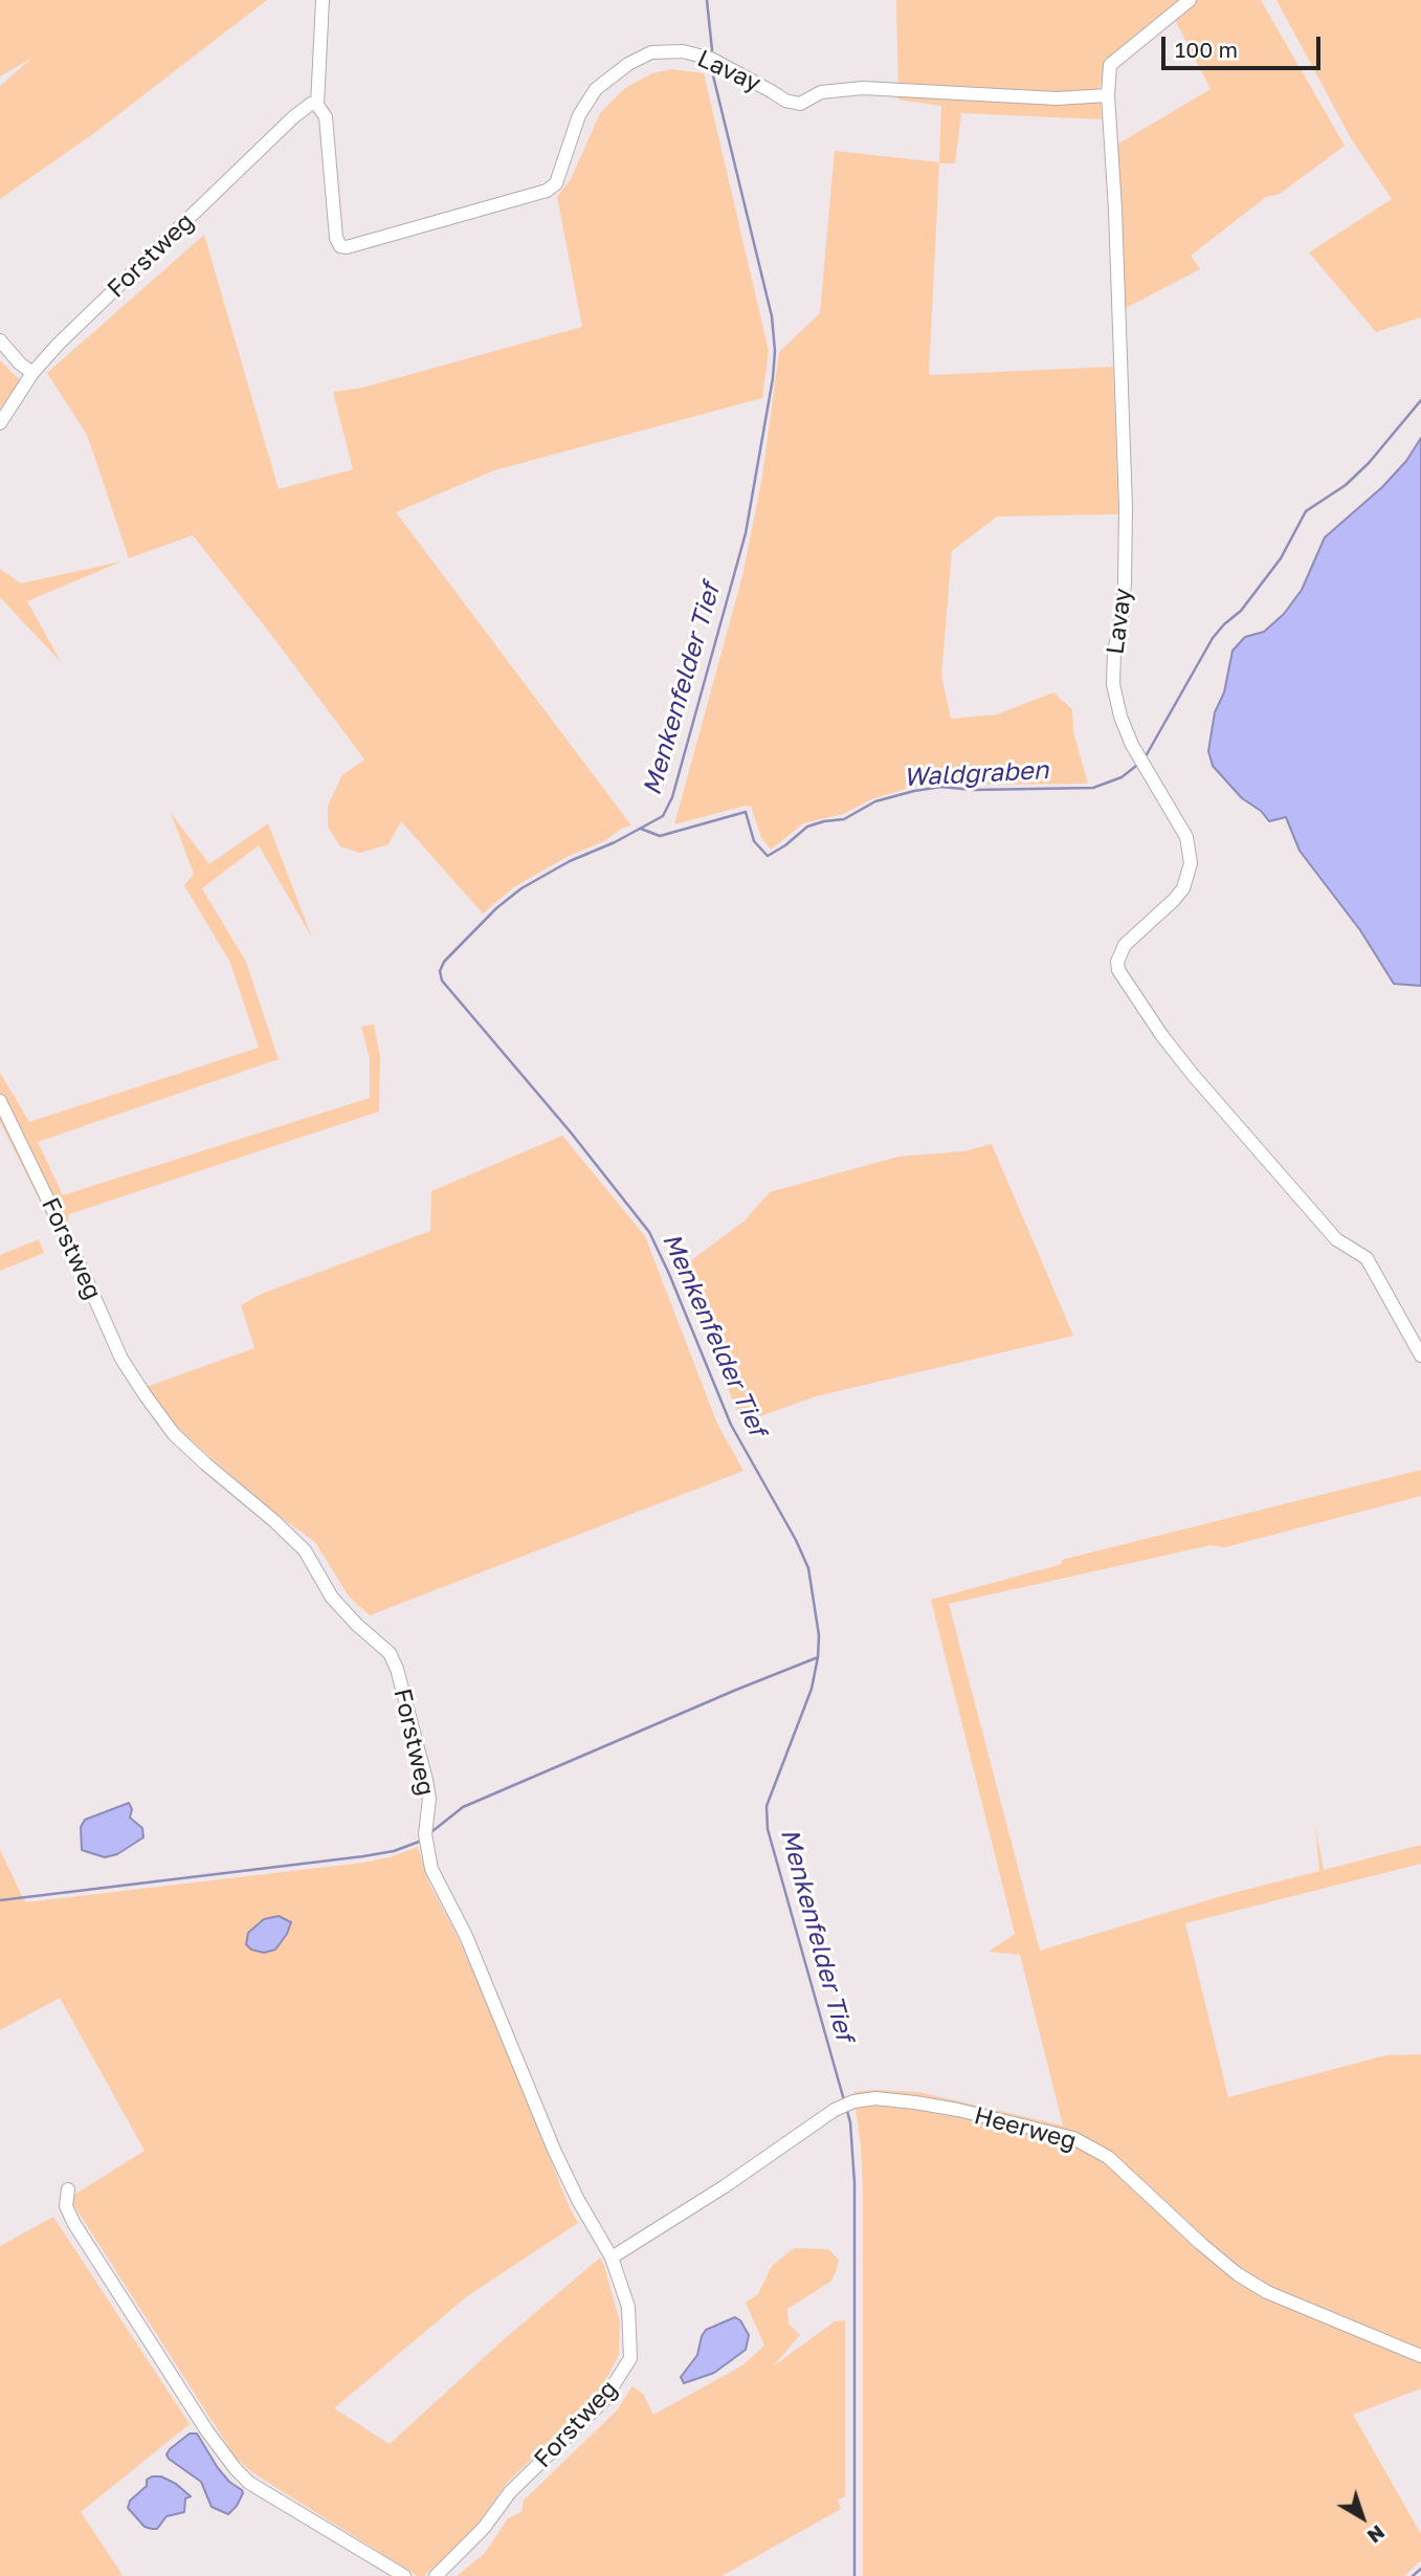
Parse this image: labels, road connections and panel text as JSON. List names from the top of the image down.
{
  "streets": {
    "street": ["Lavay", "Forstweg", "Heerweg"]
  },
  "crossings": [
    ["Lavay", "Forstweg"],
    ["Forstweg", "Heerweg"]
  ],
  "water": ["Menkenfelder Tief", "Waldgraben"],
  "scale_bar": "100 m",
  "north": "bottom right"
}
